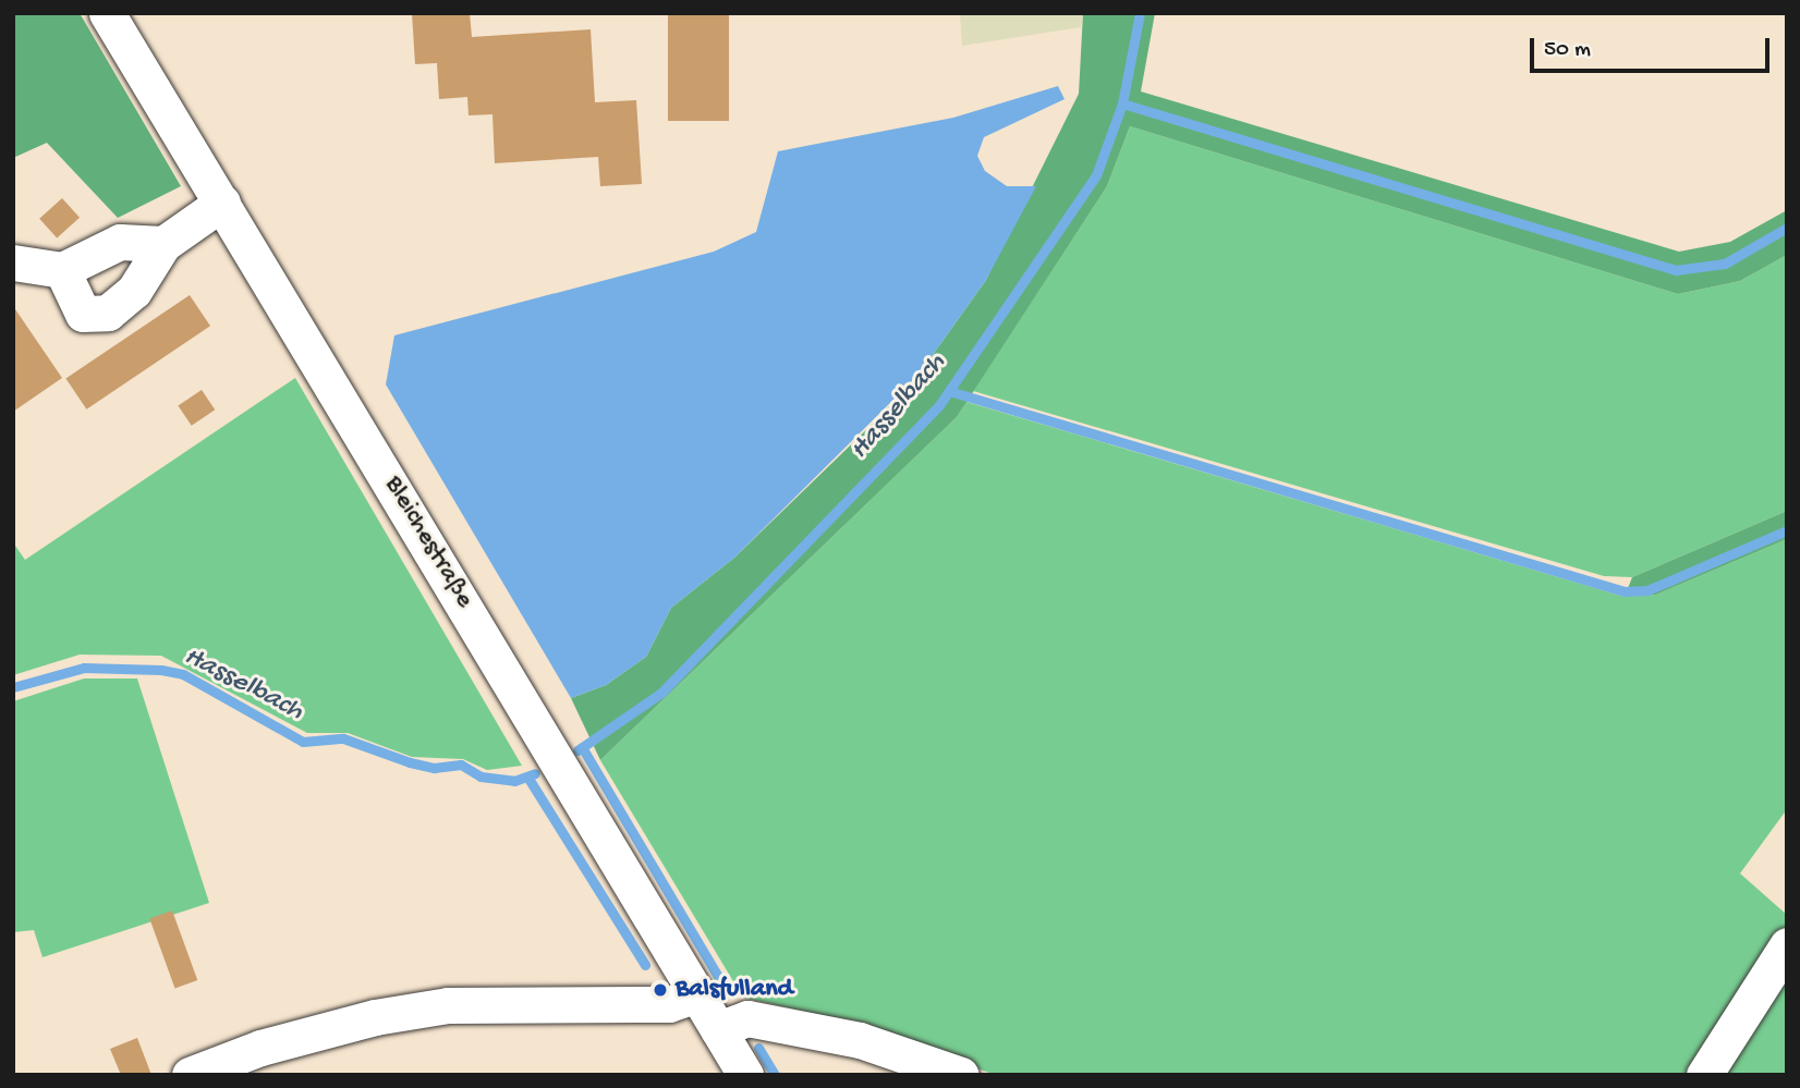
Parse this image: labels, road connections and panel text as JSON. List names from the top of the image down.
{
  "streets": {
    "street": ["Bleichestraße"]
  },
  "water": ["Hasselbach"],
  "places": ["Balsfulland"],
  "scale_bar": "50 m"
}
